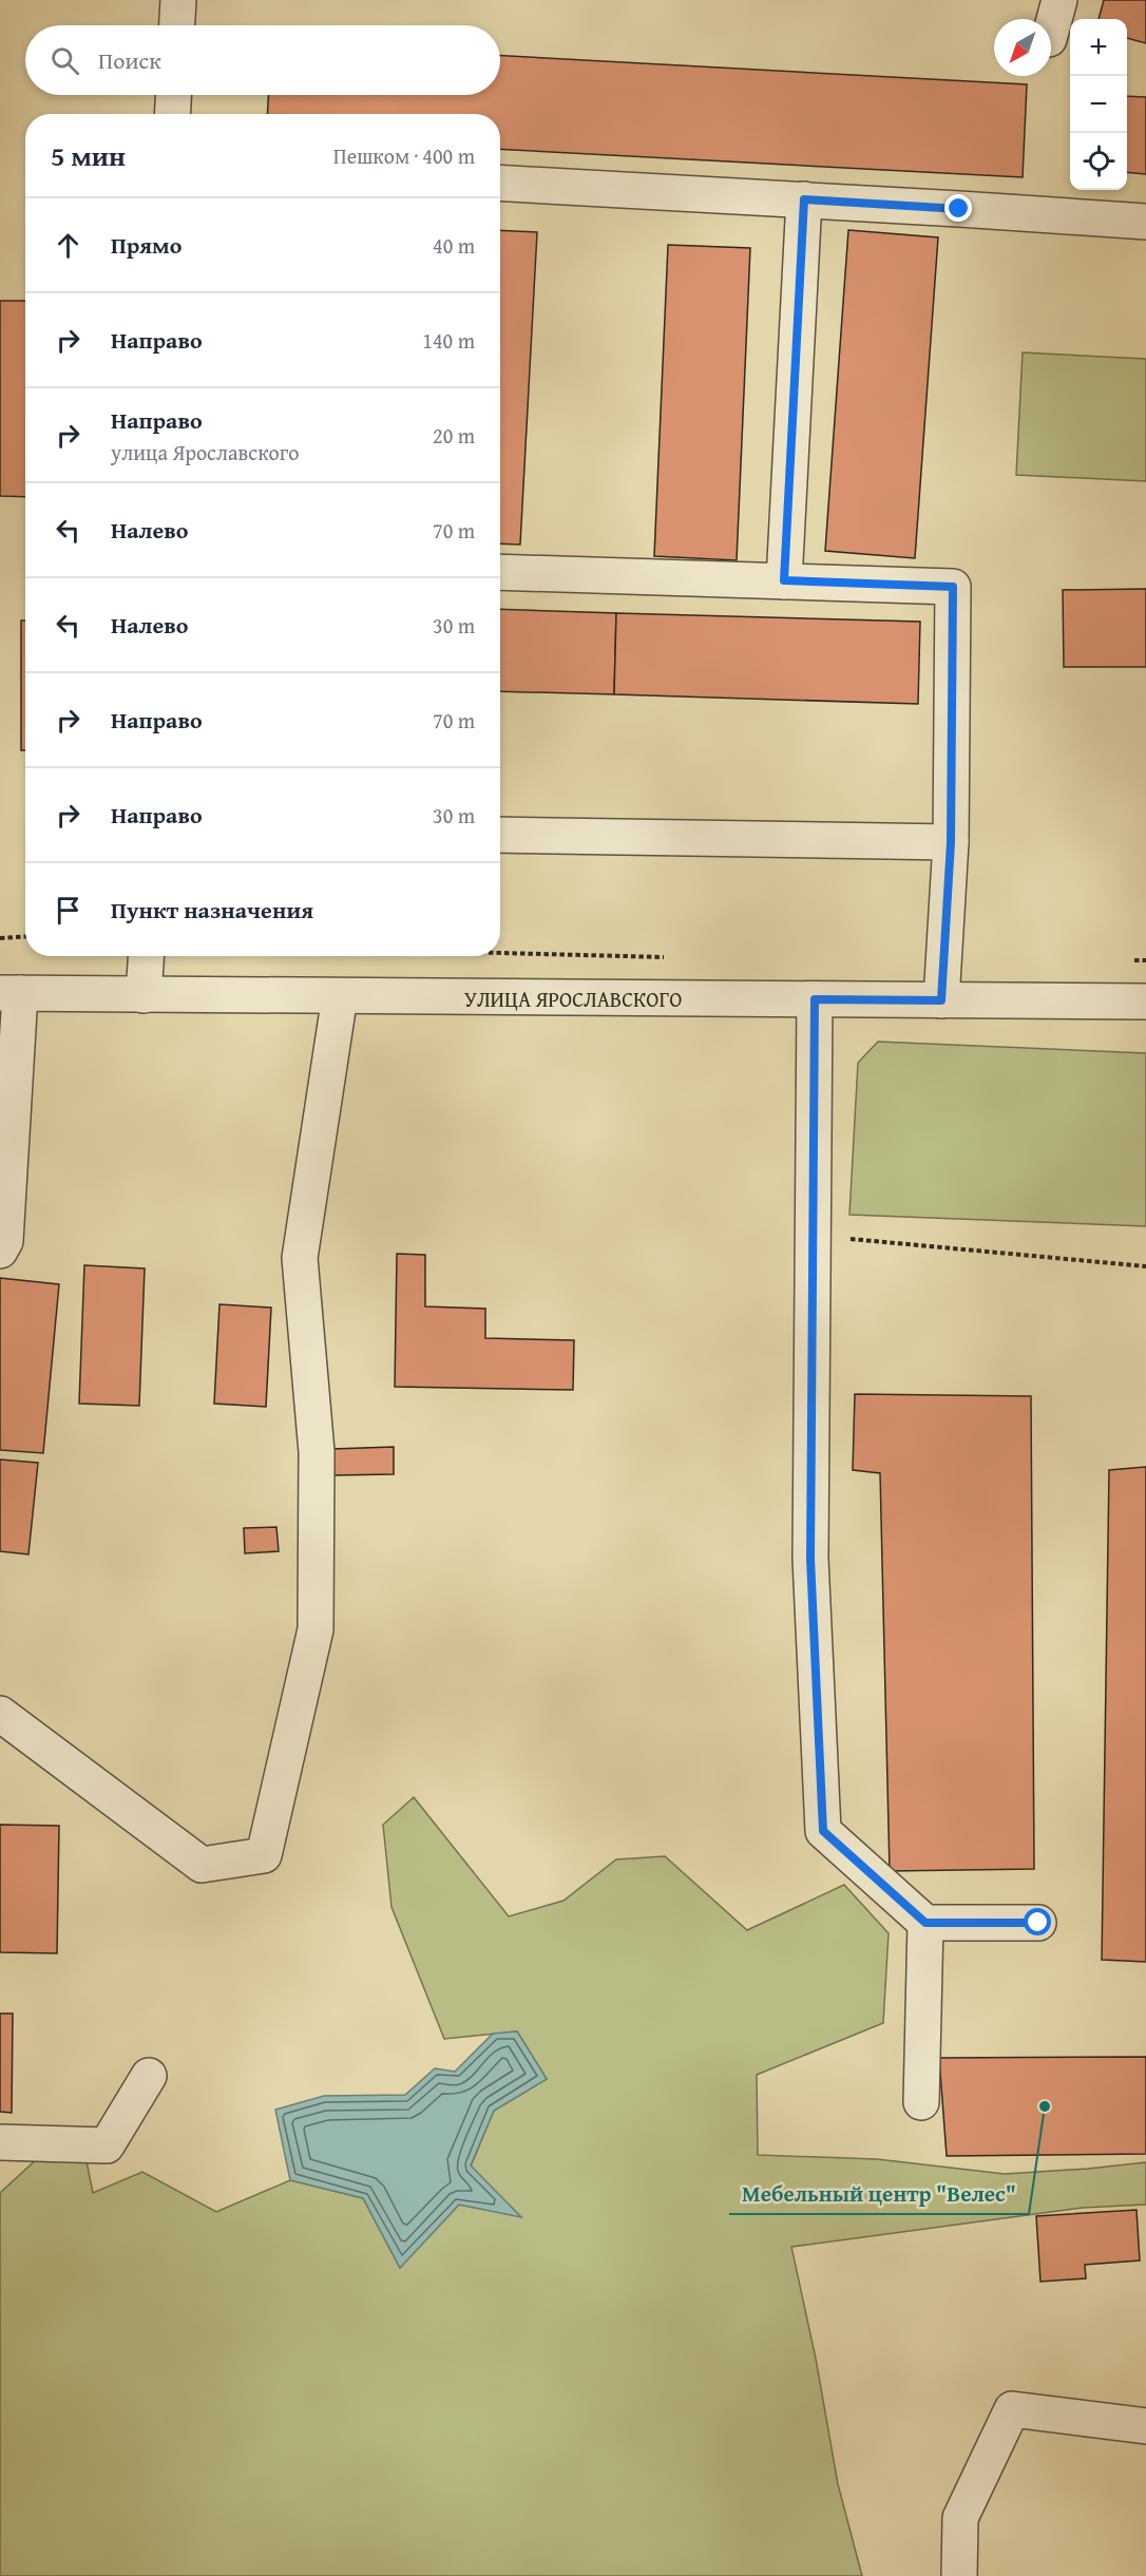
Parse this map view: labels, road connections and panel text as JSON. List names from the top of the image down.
{
  "streets": {
    "street": ["УЛИЦА ЯРОСЛАВСКОГО"]
  },
  "places": ["Мебельный центр \"Велес\""],
  "north": "bottom left",
  "page": {
    "map_buttons": ["+", "−"],
    "search": "Поиск",
    "heading": ["5 мин", "Пешком · 400 m"],
    "list": [
      ["Прямо", "40 m"],
      ["Направо", "140 m"],
      ["Направо", "улица Ярославского", "20 m"],
      ["Налево", "70 m"],
      ["Налево", "30 m"],
      ["Направо", "70 m"],
      ["Направо", "30 m"],
      "Пункт назначения"
    ]
  }
}
